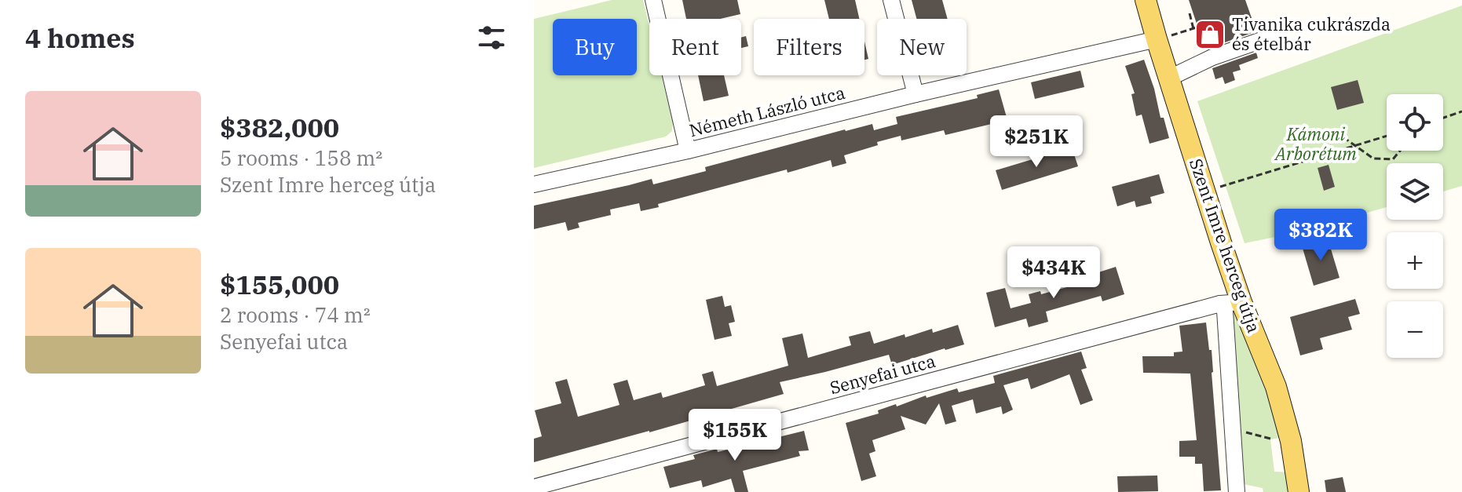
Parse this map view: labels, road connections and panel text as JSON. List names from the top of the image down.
{
  "streets": {
    "main road": ["Szent Imre herceg útja"],
    "street": ["Németh László utca", "Senyefai utca"]
  },
  "crossings": [
    ["Németh László utca", "Szent Imre herceg útja"],
    ["Szent Imre herceg útja", "Senyefai utca"]
  ],
  "parks": ["Kámoni Arborétum"],
  "places": {
    "shop": ["Tivanika cukrászda és ételbár"]
  },
  "page": {
    "heading": "4 homes",
    "chip": [
      "Buy",
      "Rent",
      "Filters",
      "New"
    ],
    "list": [
      {
        "name": "$382,000",
        "note": "5 rooms · 158 m² · Szent Imre herceg útja"
      },
      {
        "name": "$155,000",
        "note": "2 rooms · 74 m² · Senyefai utca"
      }
    ],
    "map_buttons": ["+", "−"],
    "price": [
      "$251K",
      "$382K",
      "$434K",
      "$155K"
    ]
  }
}
